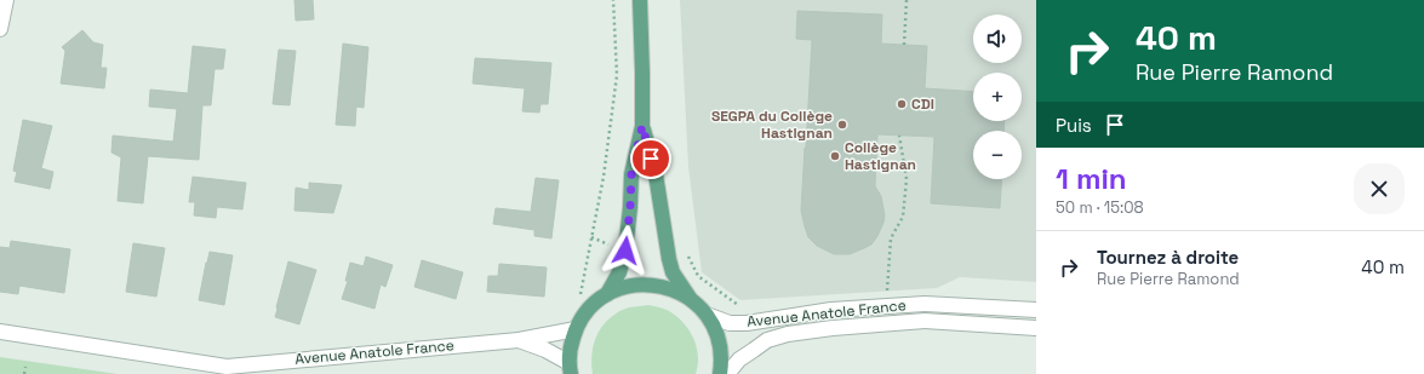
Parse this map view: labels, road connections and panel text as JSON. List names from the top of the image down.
{
  "streets": {
    "street": ["Avenue Anatole France"]
  },
  "places": ["CDI", "SEGPA du Collège Hastignan", "Collège Hastignan"],
  "page": {
    "turn": ["40 m", "Rue Pierre Ramond"],
    "map_buttons": ["+", "−"],
    "then": "Puis",
    "heading": ["1 min", "50 m · 15:08"],
    "list": [
      {
        "name": "Tournez à droite",
        "note": "Rue Pierre Ramond",
        "value": "40 m"
      }
    ]
  }
}
